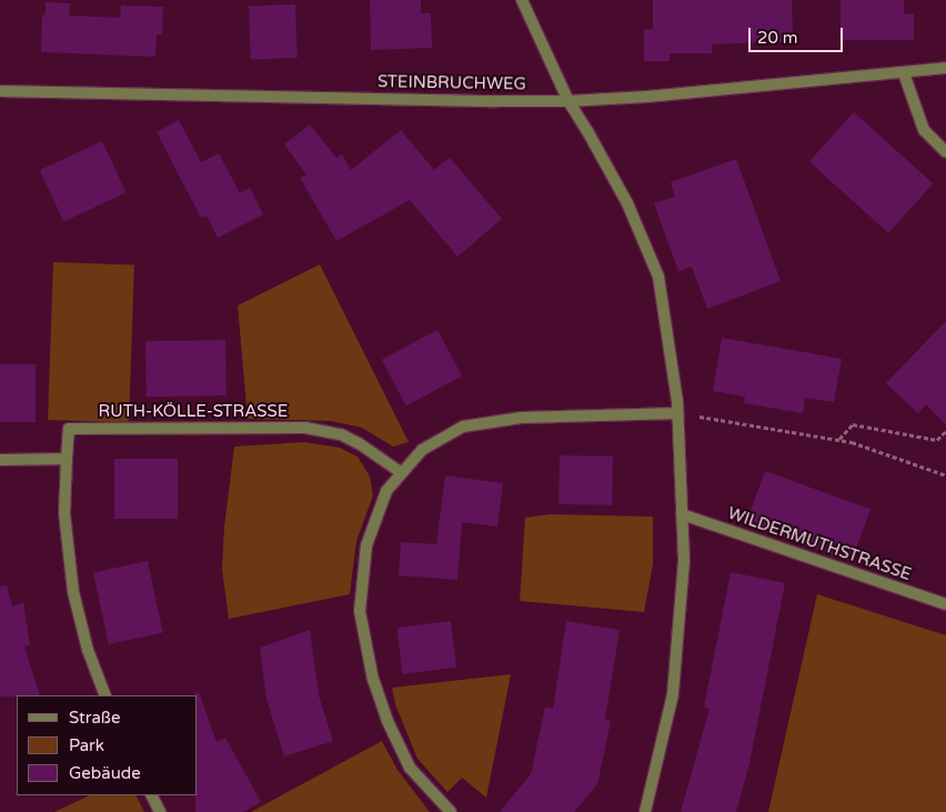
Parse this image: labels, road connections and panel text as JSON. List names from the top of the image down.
{
  "streets": {
    "street": ["STEINBRUCHWEG", "RUTH-KÖLLE-STRASSE", "WILDERMUTHSTRASSE"]
  },
  "legend": ["Straße", "Park", "Gebäude"],
  "scale_bar": "20 m"
}
